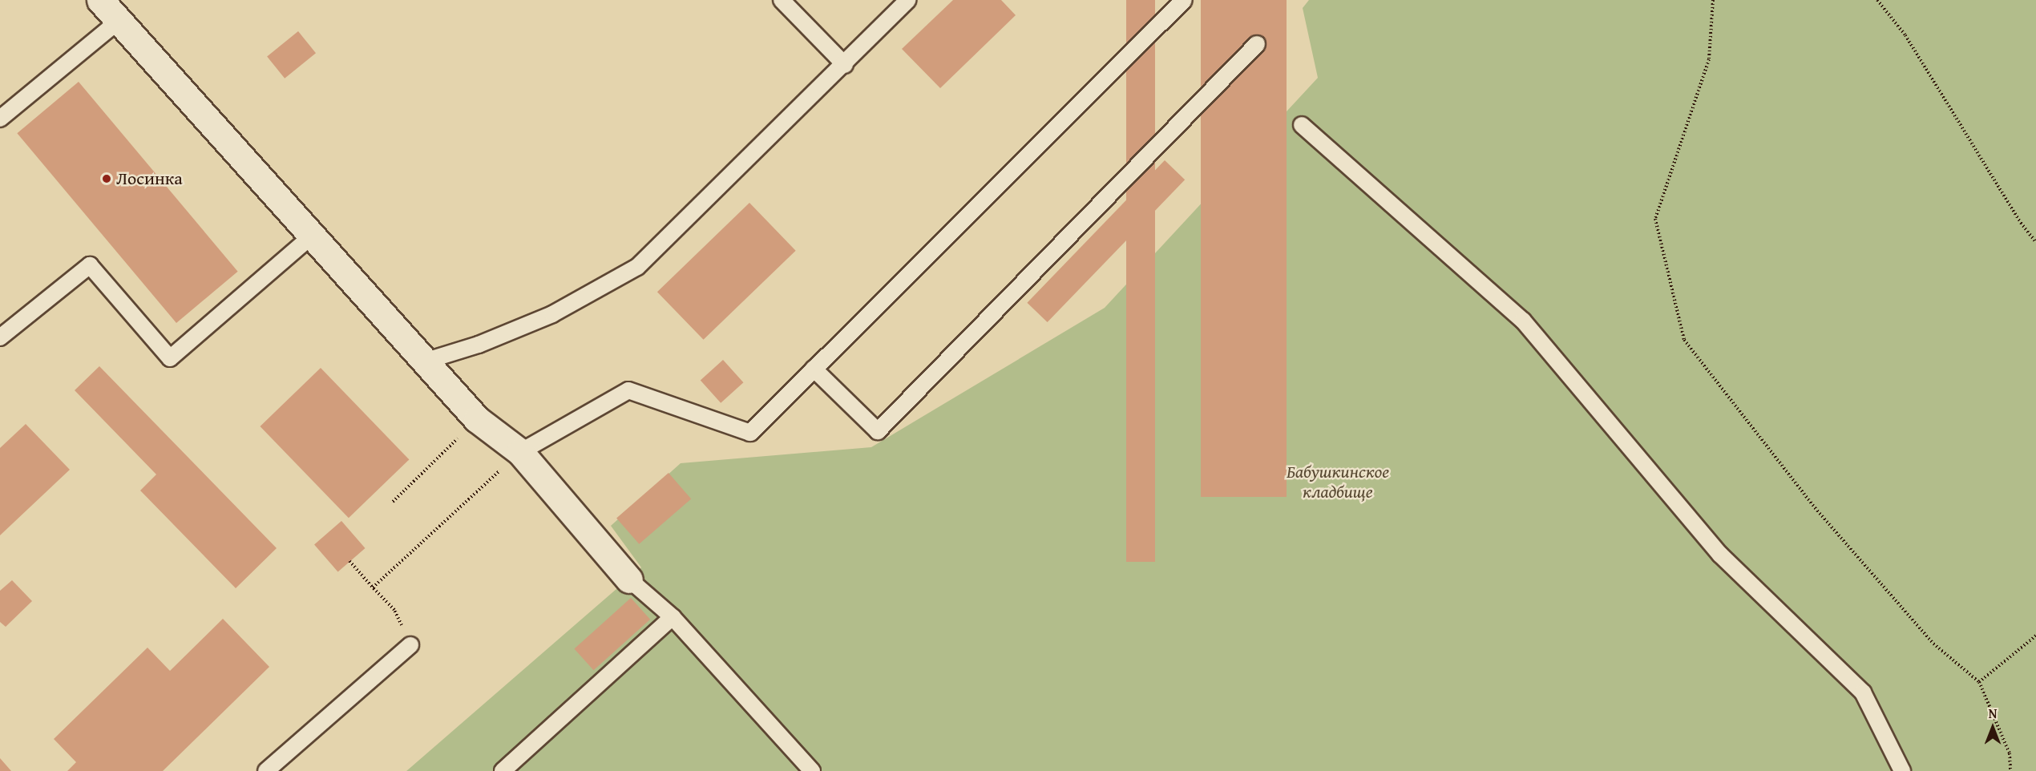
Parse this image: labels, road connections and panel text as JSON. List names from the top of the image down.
{
  "parks": ["Бабушкинское кладбище"],
  "places": ["Лосинка"],
  "north": "top"
}
